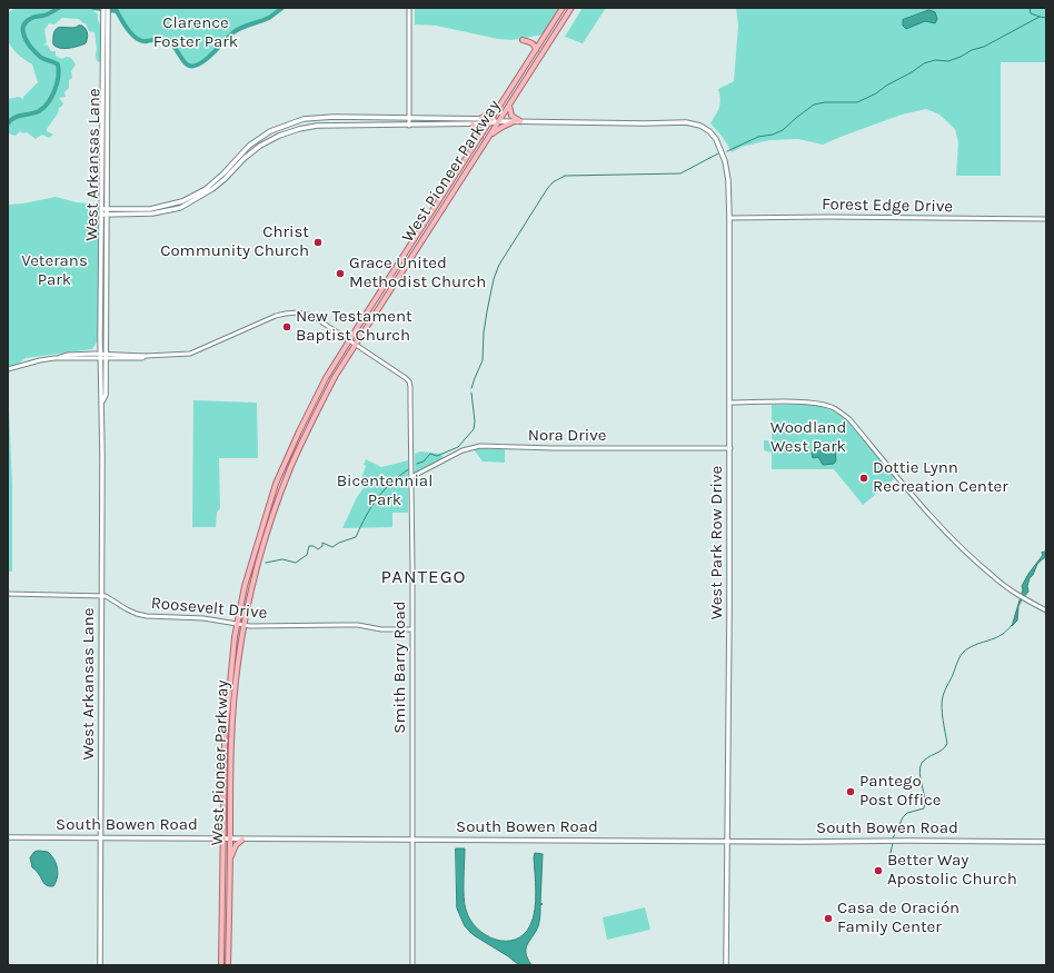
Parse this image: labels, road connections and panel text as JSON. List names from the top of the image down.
{
  "streets": {
    "main road": [
      "West Arkansas Lane",
      "West Pioneer Parkway",
      "West Park Row Drive",
      "South Bowen Road"
    ],
    "street": [
      "Forest Edge Drive",
      "Nora Drive",
      "Roosevelt Drive",
      "Smith Barry Road"
    ]
  },
  "crossings": [
    ["West Arkansas Lane", "Roosevelt Drive"],
    ["West Arkansas Lane", "Smith Barry Road"],
    ["West Arkansas Lane", "South Bowen Road"],
    ["West Pioneer Parkway", "Roosevelt Drive"],
    ["West Pioneer Parkway", "Smith Barry Road"],
    ["West Pioneer Parkway", "South Bowen Road"],
    ["Forest Edge Drive", "West Park Row Drive"],
    ["Nora Drive", "West Park Row Drive"],
    ["Nora Drive", "Smith Barry Road"],
    ["West Park Row Drive", "South Bowen Road"],
    ["Roosevelt Drive", "Smith Barry Road"],
    ["Smith Barry Road", "South Bowen Road"]
  ],
  "districts": ["PANTEGO"],
  "parks": [
    "Clarence Foster Park",
    "Veterans Park",
    "Woodland West Park",
    "Bicentennial Park"
  ],
  "places": [
    "Christ Community Church",
    "Grace United Methodist Church",
    "New Testament Baptist Church",
    "Dottie Lynn Recreation Center",
    "Pantego Post Office",
    "Better Way Apostolic Church",
    "Casa de Oración Family Center"
  ]
}
